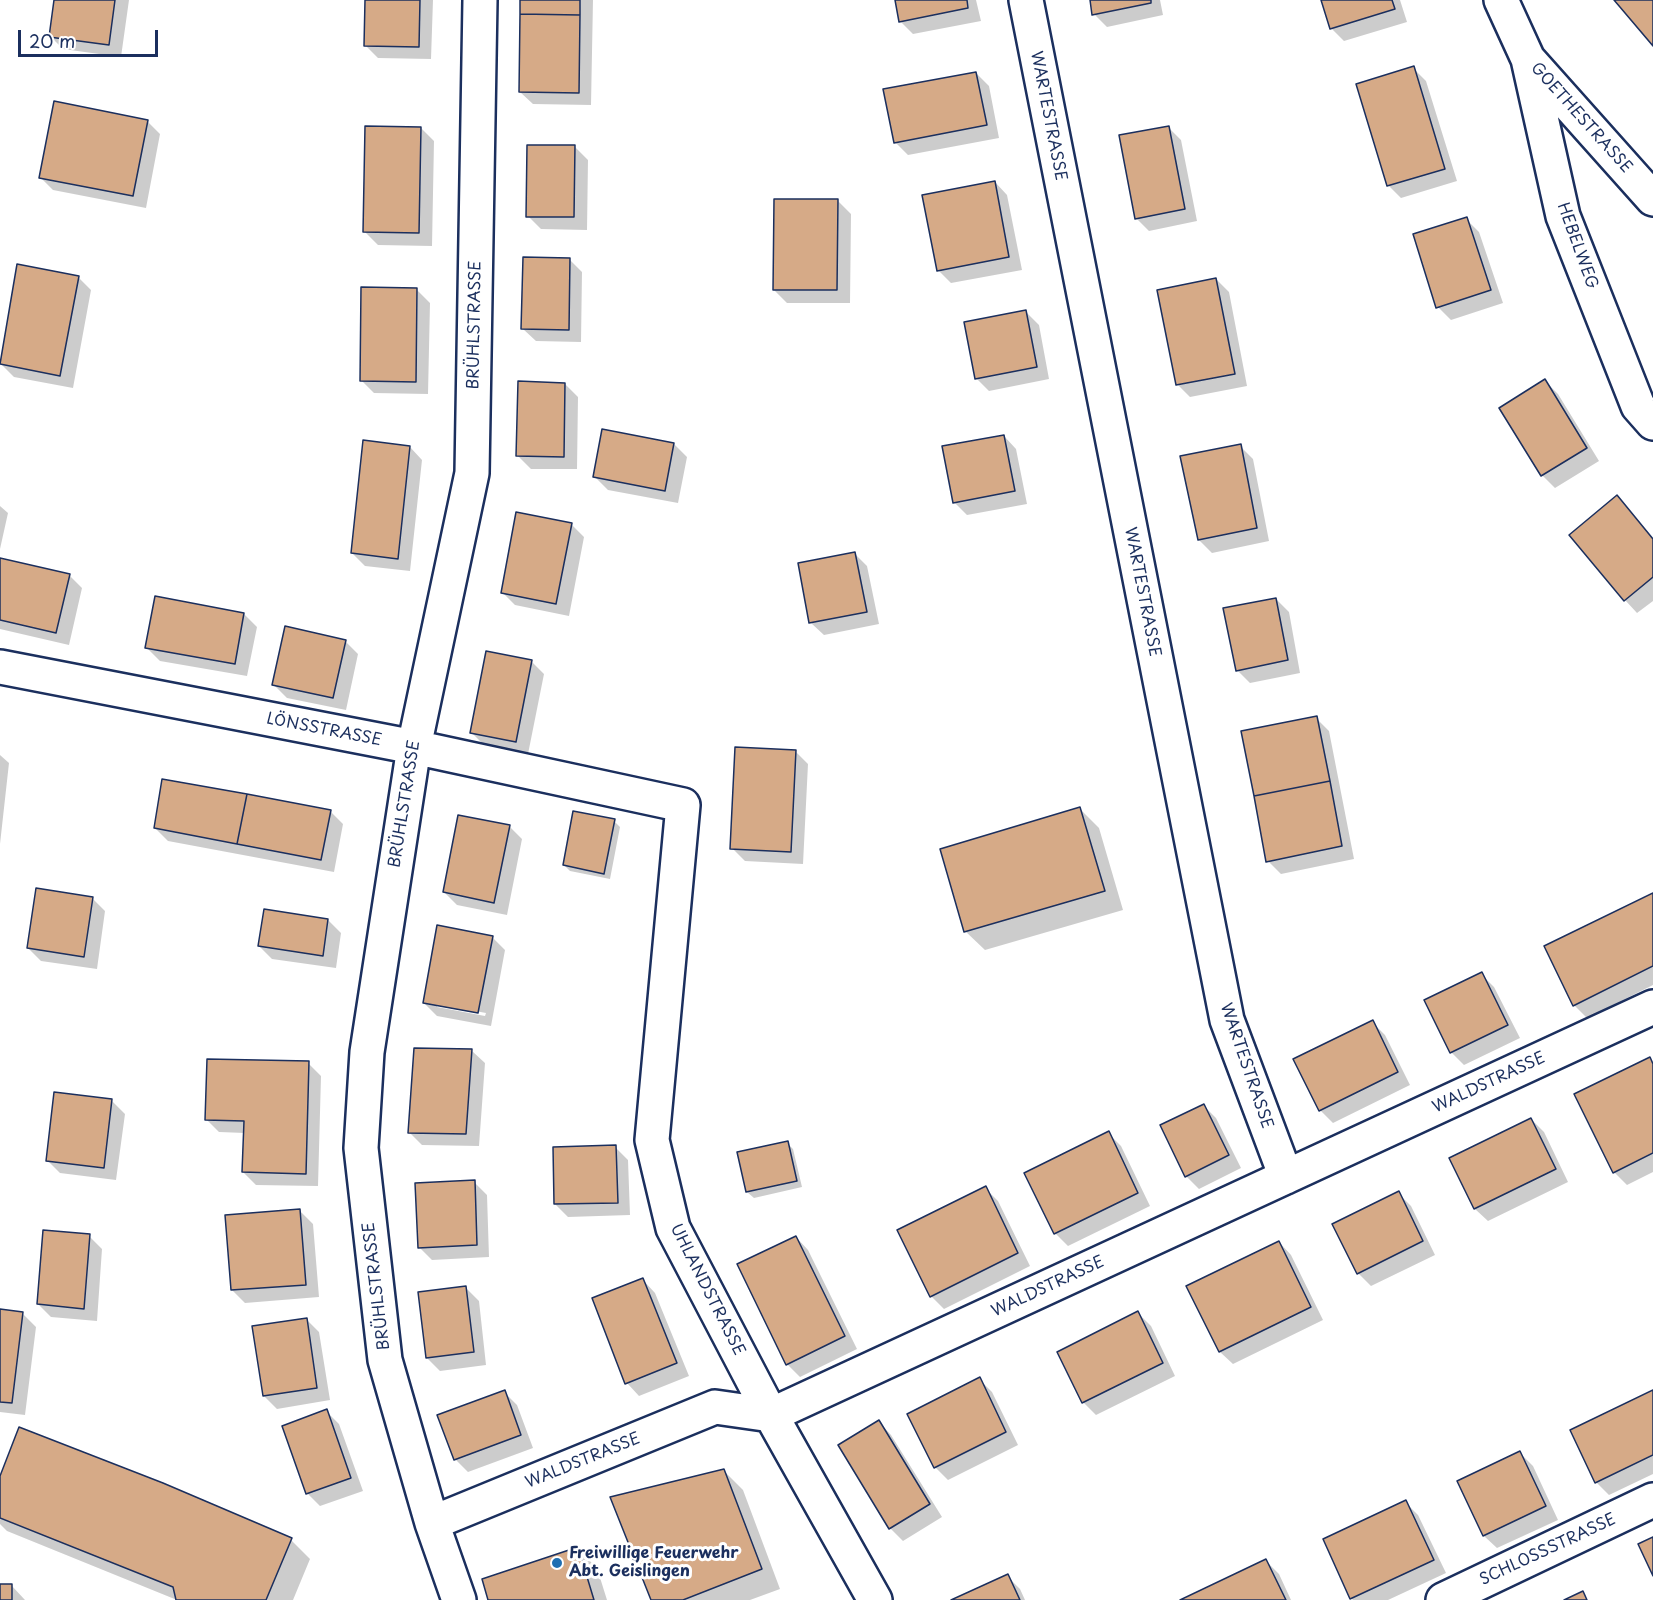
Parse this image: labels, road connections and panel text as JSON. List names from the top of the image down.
{
  "streets": {
    "street": [
      "WARTESTRASSE",
      "GOETHESTRASSE",
      "HEBELWEG",
      "BRÜHLSTRASSE",
      "LÖNSSTRASSE",
      "WALDSTRASSE",
      "UHLANDSTRASSE",
      "SCHLOSSSTRASSE"
    ]
  },
  "crossings": [
    ["WARTESTRASSE", "WALDSTRASSE"],
    ["GOETHESTRASSE", "HEBELWEG"],
    ["BRÜHLSTRASSE", "LÖNSSTRASSE"],
    ["BRÜHLSTRASSE", "WALDSTRASSE"],
    ["LÖNSSTRASSE", "UHLANDSTRASSE"],
    ["WALDSTRASSE", "UHLANDSTRASSE"]
  ],
  "places": ["Freiwillige Feuerwehr Abt. Geislingen"],
  "scale_bar": "20 m"
}
